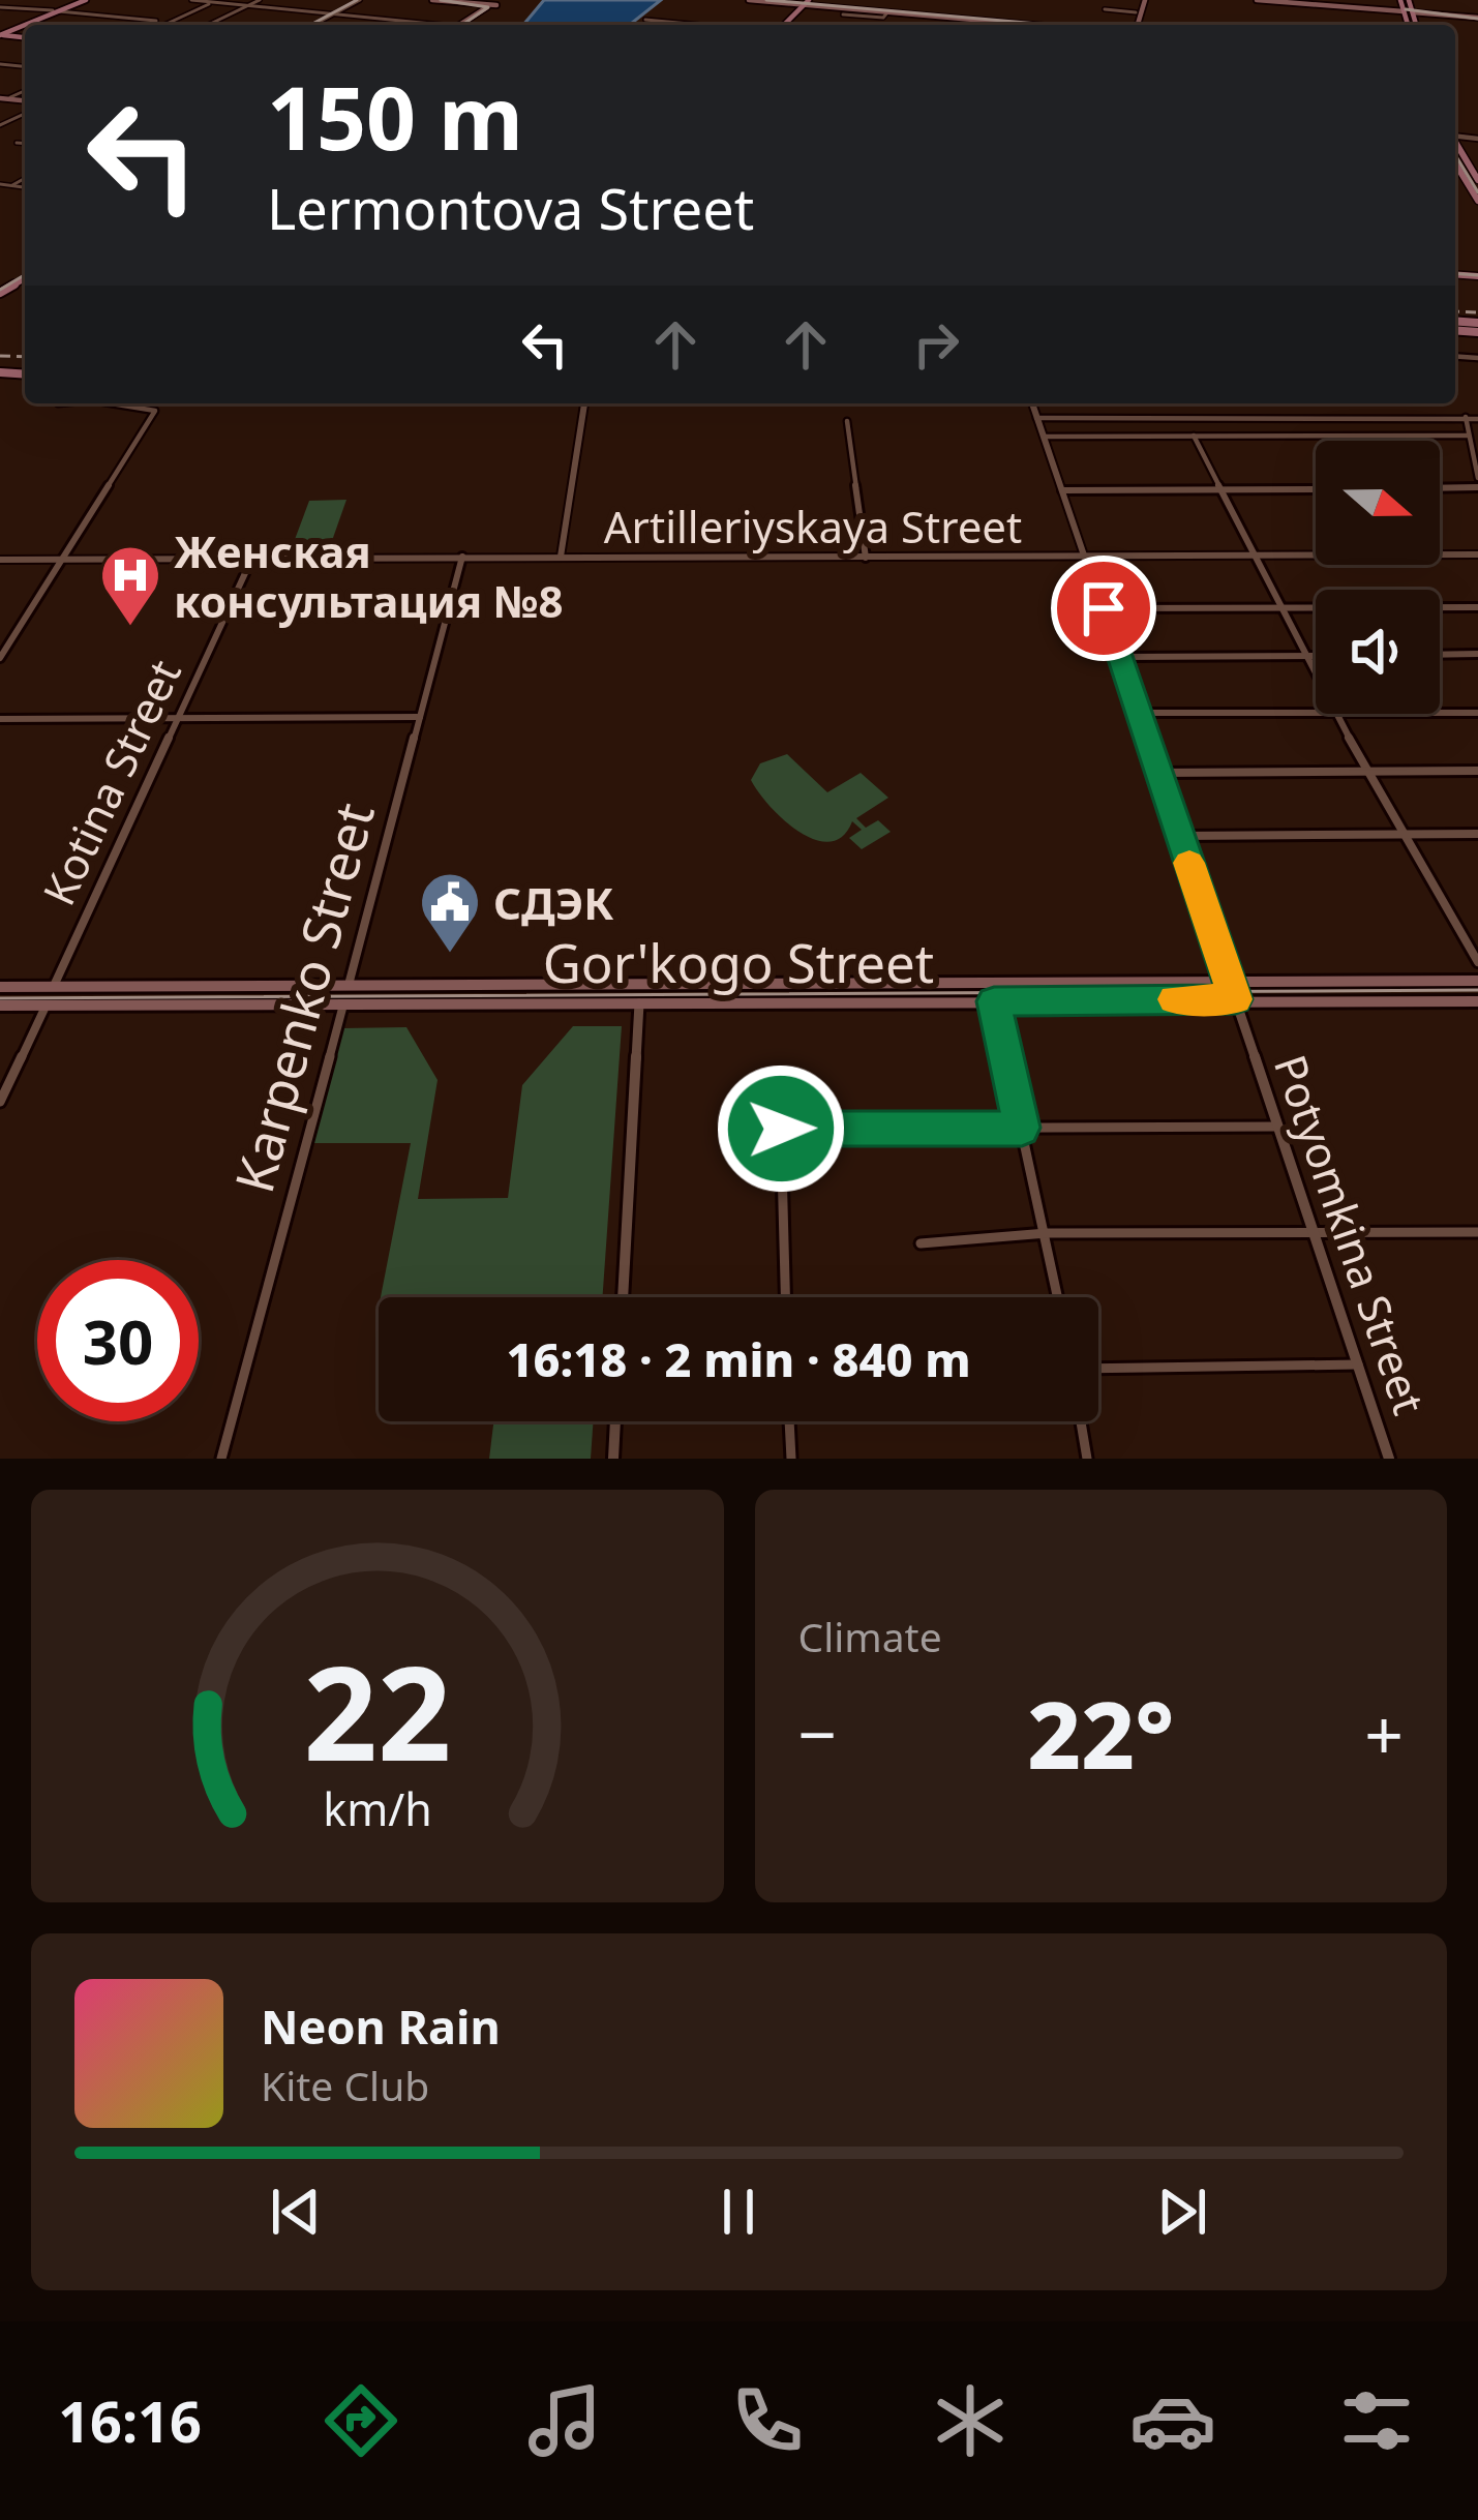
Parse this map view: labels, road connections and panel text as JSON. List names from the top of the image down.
{
  "streets": {
    "main road": [
      "Kotina Street",
      "Gor'kogo Street",
      "Karpenko Street",
      "Potyomkina Street"
    ],
    "street": ["Artilleriyskaya Street"]
  },
  "crossings": [
    ["Artilleriyskaya Street", "Kotina Street"],
    ["Artilleriyskaya Street", "Karpenko Street"],
    ["Artilleriyskaya Street", "Potyomkina Street"],
    ["Kotina Street", "Gor'kogo Street"],
    ["Gor'kogo Street", "Karpenko Street"],
    ["Gor'kogo Street", "Potyomkina Street"]
  ],
  "places": {
    "hospital": ["Женская консультация №8"],
    "public building": ["СДЭК"]
  },
  "north": "right",
  "page": {
    "turn": ["150 m", "Lermontova Street"],
    "limit": "30",
    "trip": "16:18 · 2 min · 840 m",
    "tile": "Climate",
    "heat": ["−", "22°", "+"],
    "song": ["Neon Rain", "Kite Club"],
    "tabs": "16:16",
    "gauge": ["22", "km/h"]
  }
}
